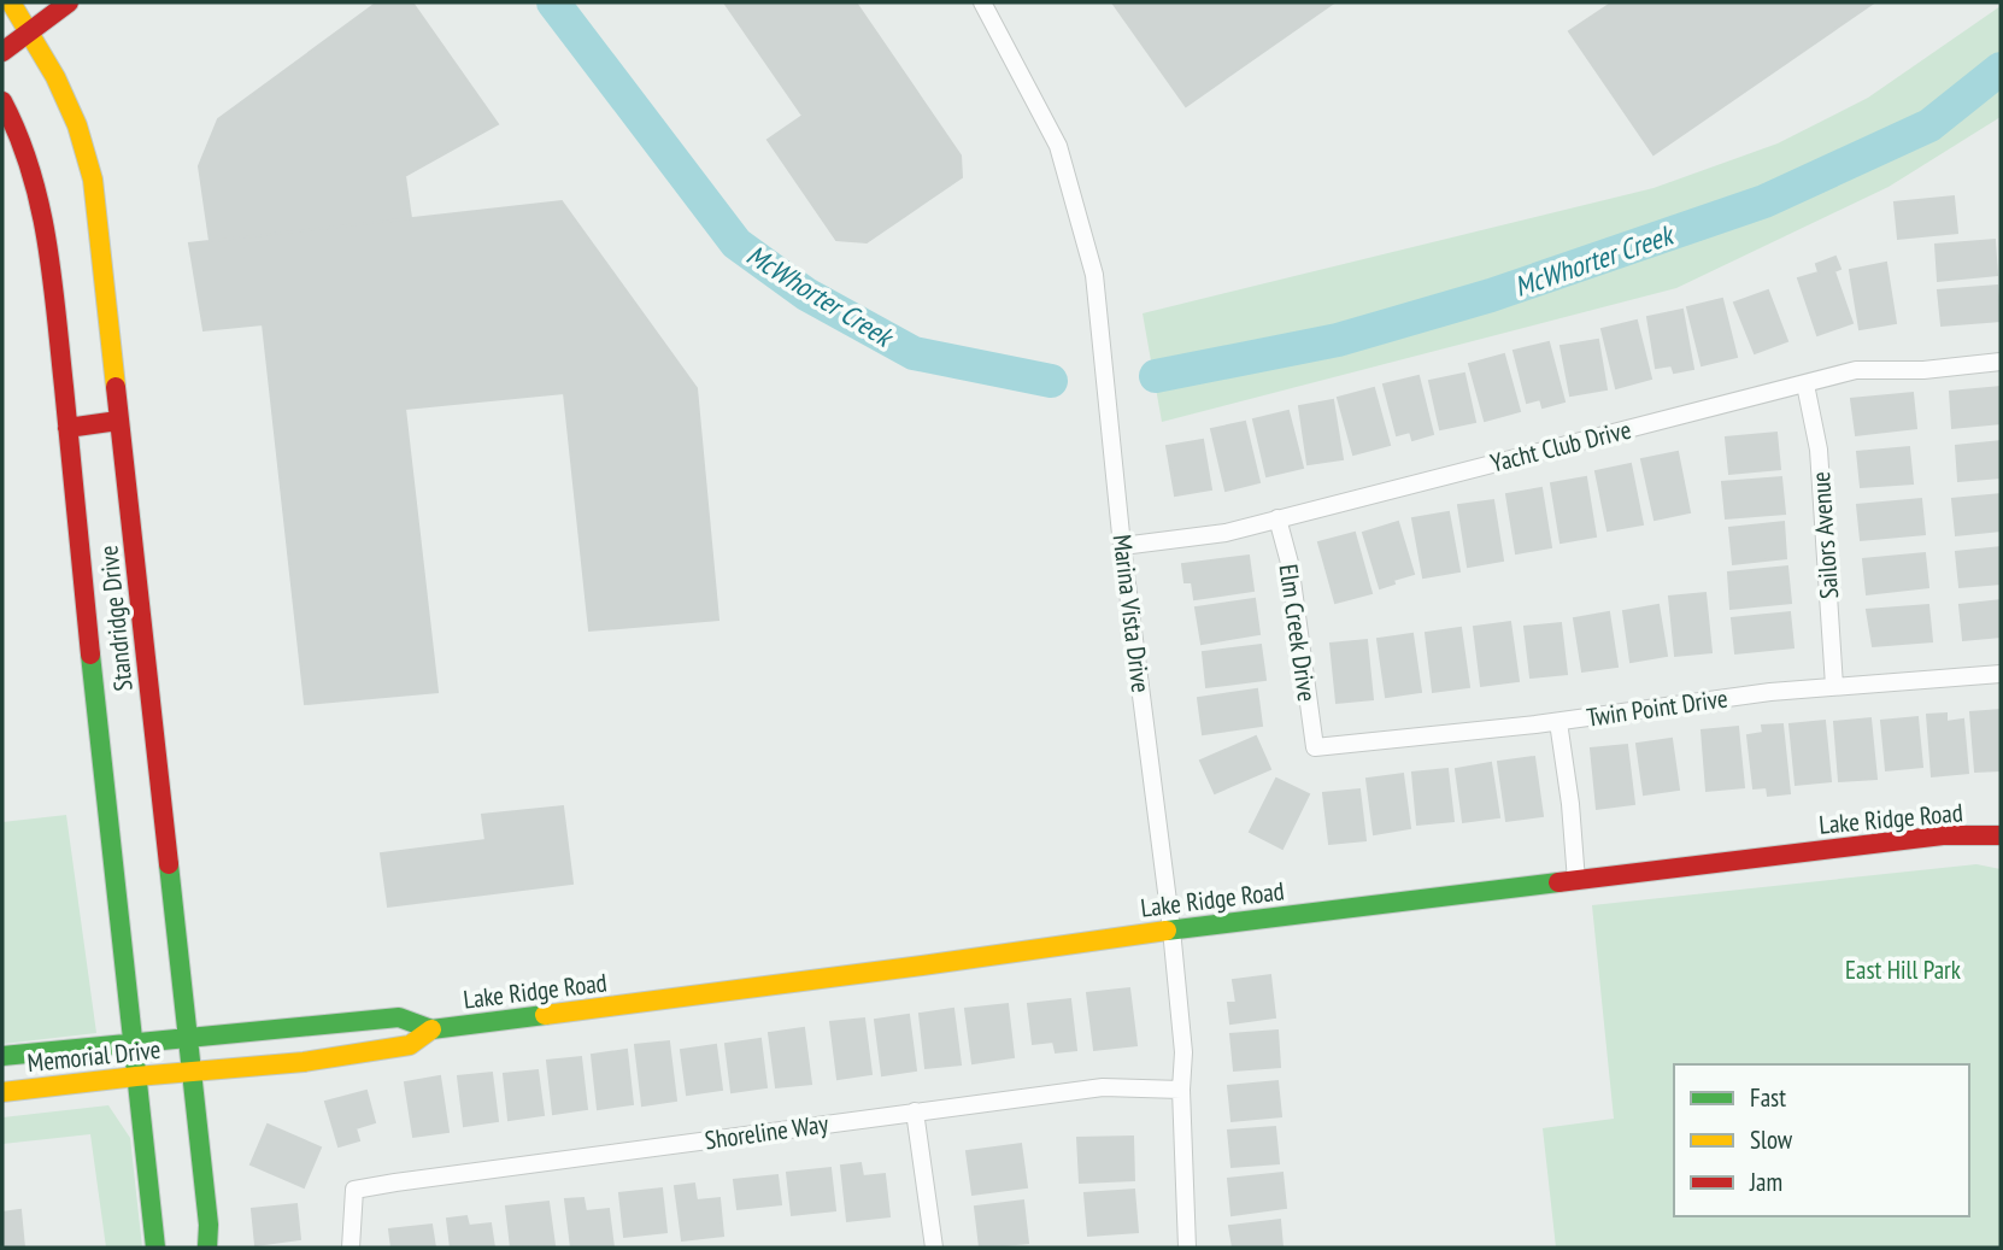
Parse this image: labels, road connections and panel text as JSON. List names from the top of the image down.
{
  "streets": {
    "street": [
      "Yacht Club Drive",
      "Sailors Avenue",
      "Marina Vista Drive",
      "Standridge Drive",
      "Elm Creek Drive",
      "Twin Point Drive",
      "Lake Ridge Road",
      "Memorial Drive",
      "Shoreline Way"
    ]
  },
  "crossings": [
    ["Yacht Club Drive", "Sailors Avenue"],
    ["Yacht Club Drive", "Marina Vista Drive"],
    ["Yacht Club Drive", "Elm Creek Drive"],
    ["Sailors Avenue", "Twin Point Drive"],
    ["Marina Vista Drive", "Lake Ridge Road"],
    ["Marina Vista Drive", "Shoreline Way"],
    ["Standridge Drive", "Lake Ridge Road"],
    ["Standridge Drive", "Memorial Drive"],
    ["Elm Creek Drive", "Twin Point Drive"],
    ["Lake Ridge Road", "Memorial Drive"]
  ],
  "water": ["McWhorter Creek"],
  "parks": ["East Hill Park"],
  "legend": ["Fast", "Slow", "Jam"]
}
